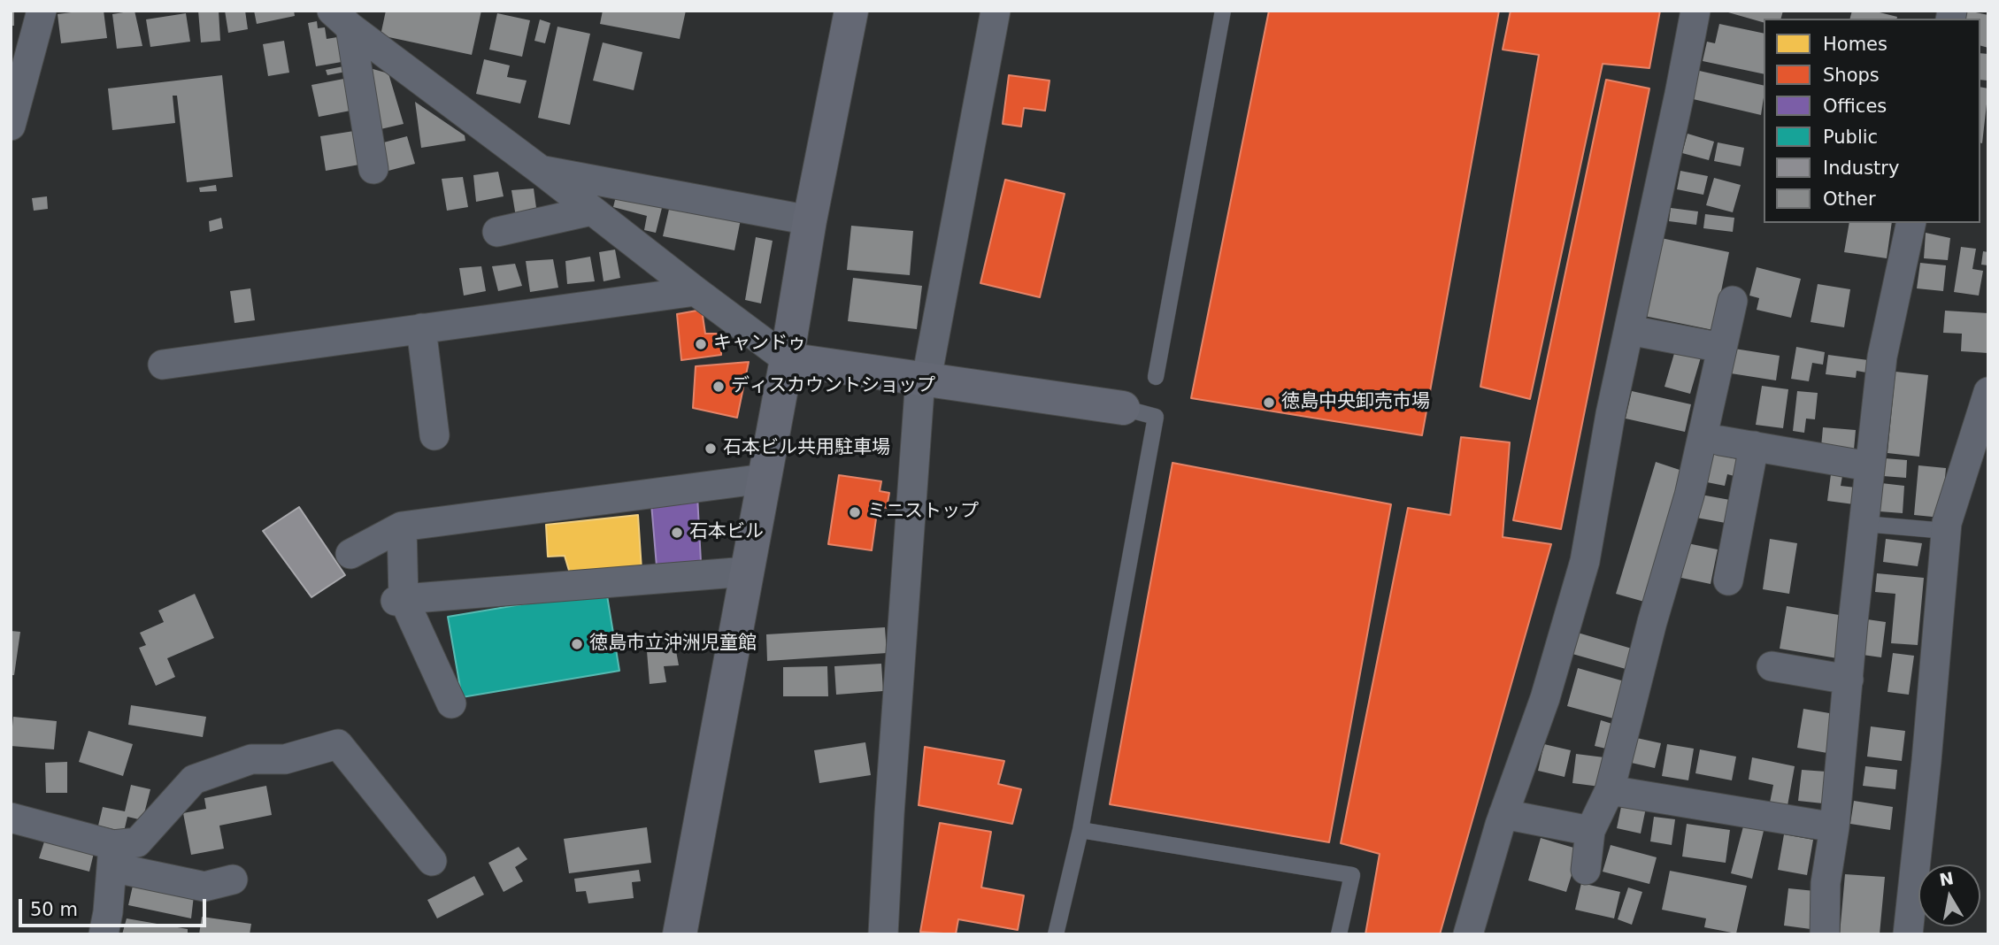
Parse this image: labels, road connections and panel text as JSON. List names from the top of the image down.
{
  "places": [
    "キャンドゥ",
    "ディスカウントショップ",
    "徳島中央卸売市場",
    "石本ビル共用駐車場",
    "ミニストップ",
    "石本ビル",
    "徳島市立沖洲児童館"
  ],
  "legend": [
    "Homes",
    "Shops",
    "Offices",
    "Public",
    "Industry",
    "Other"
  ],
  "scale_bar": "50 m",
  "north": "top"
}
